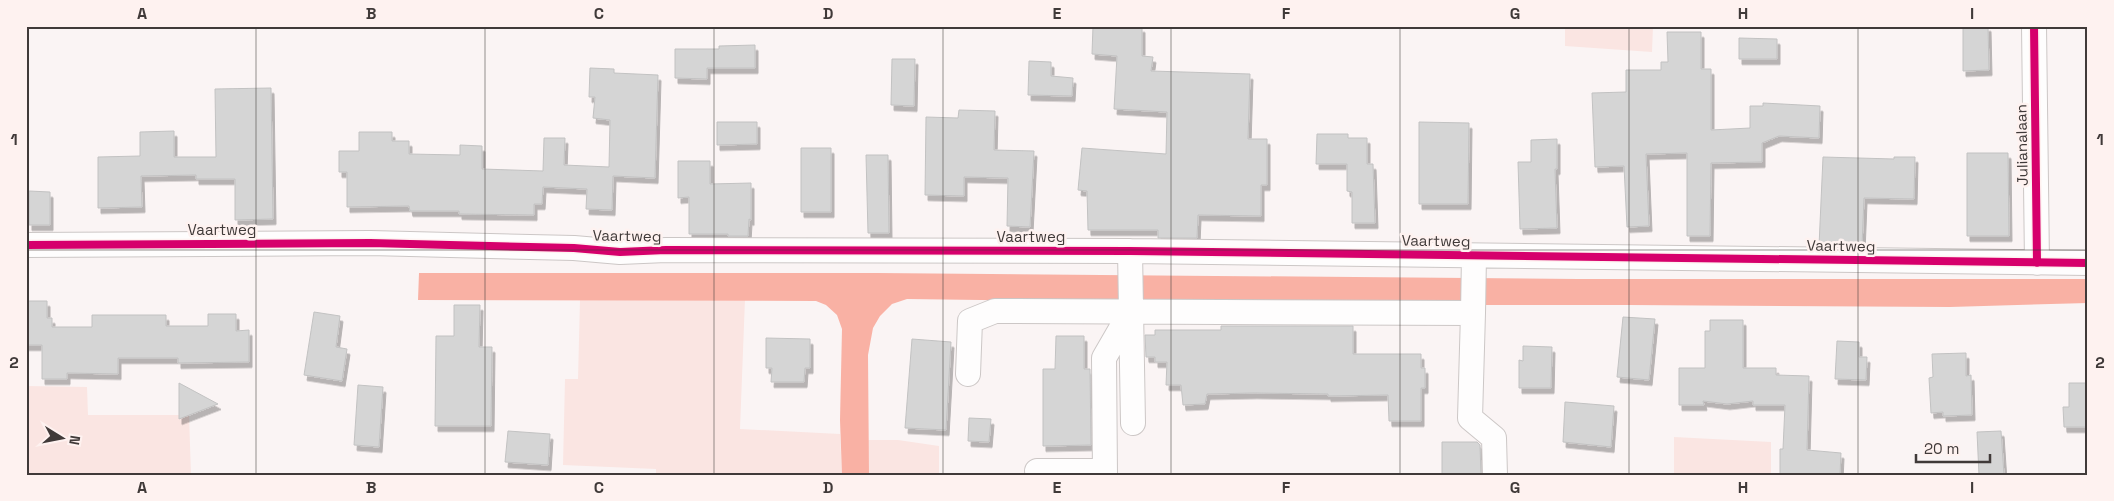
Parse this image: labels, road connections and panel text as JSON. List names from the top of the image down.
{
  "streets": {
    "street": ["Julianalaan", "Vaartweg"]
  },
  "crossings": [
    ["Julianalaan", "Vaartweg"]
  ],
  "scale_bar": "20 m",
  "north": "right",
  "grid": {
    "columns": [
      "A",
      "B",
      "C",
      "D",
      "E",
      "F",
      "G",
      "H",
      "I"
    ],
    "rows": ["1", "2"]
  }
}
